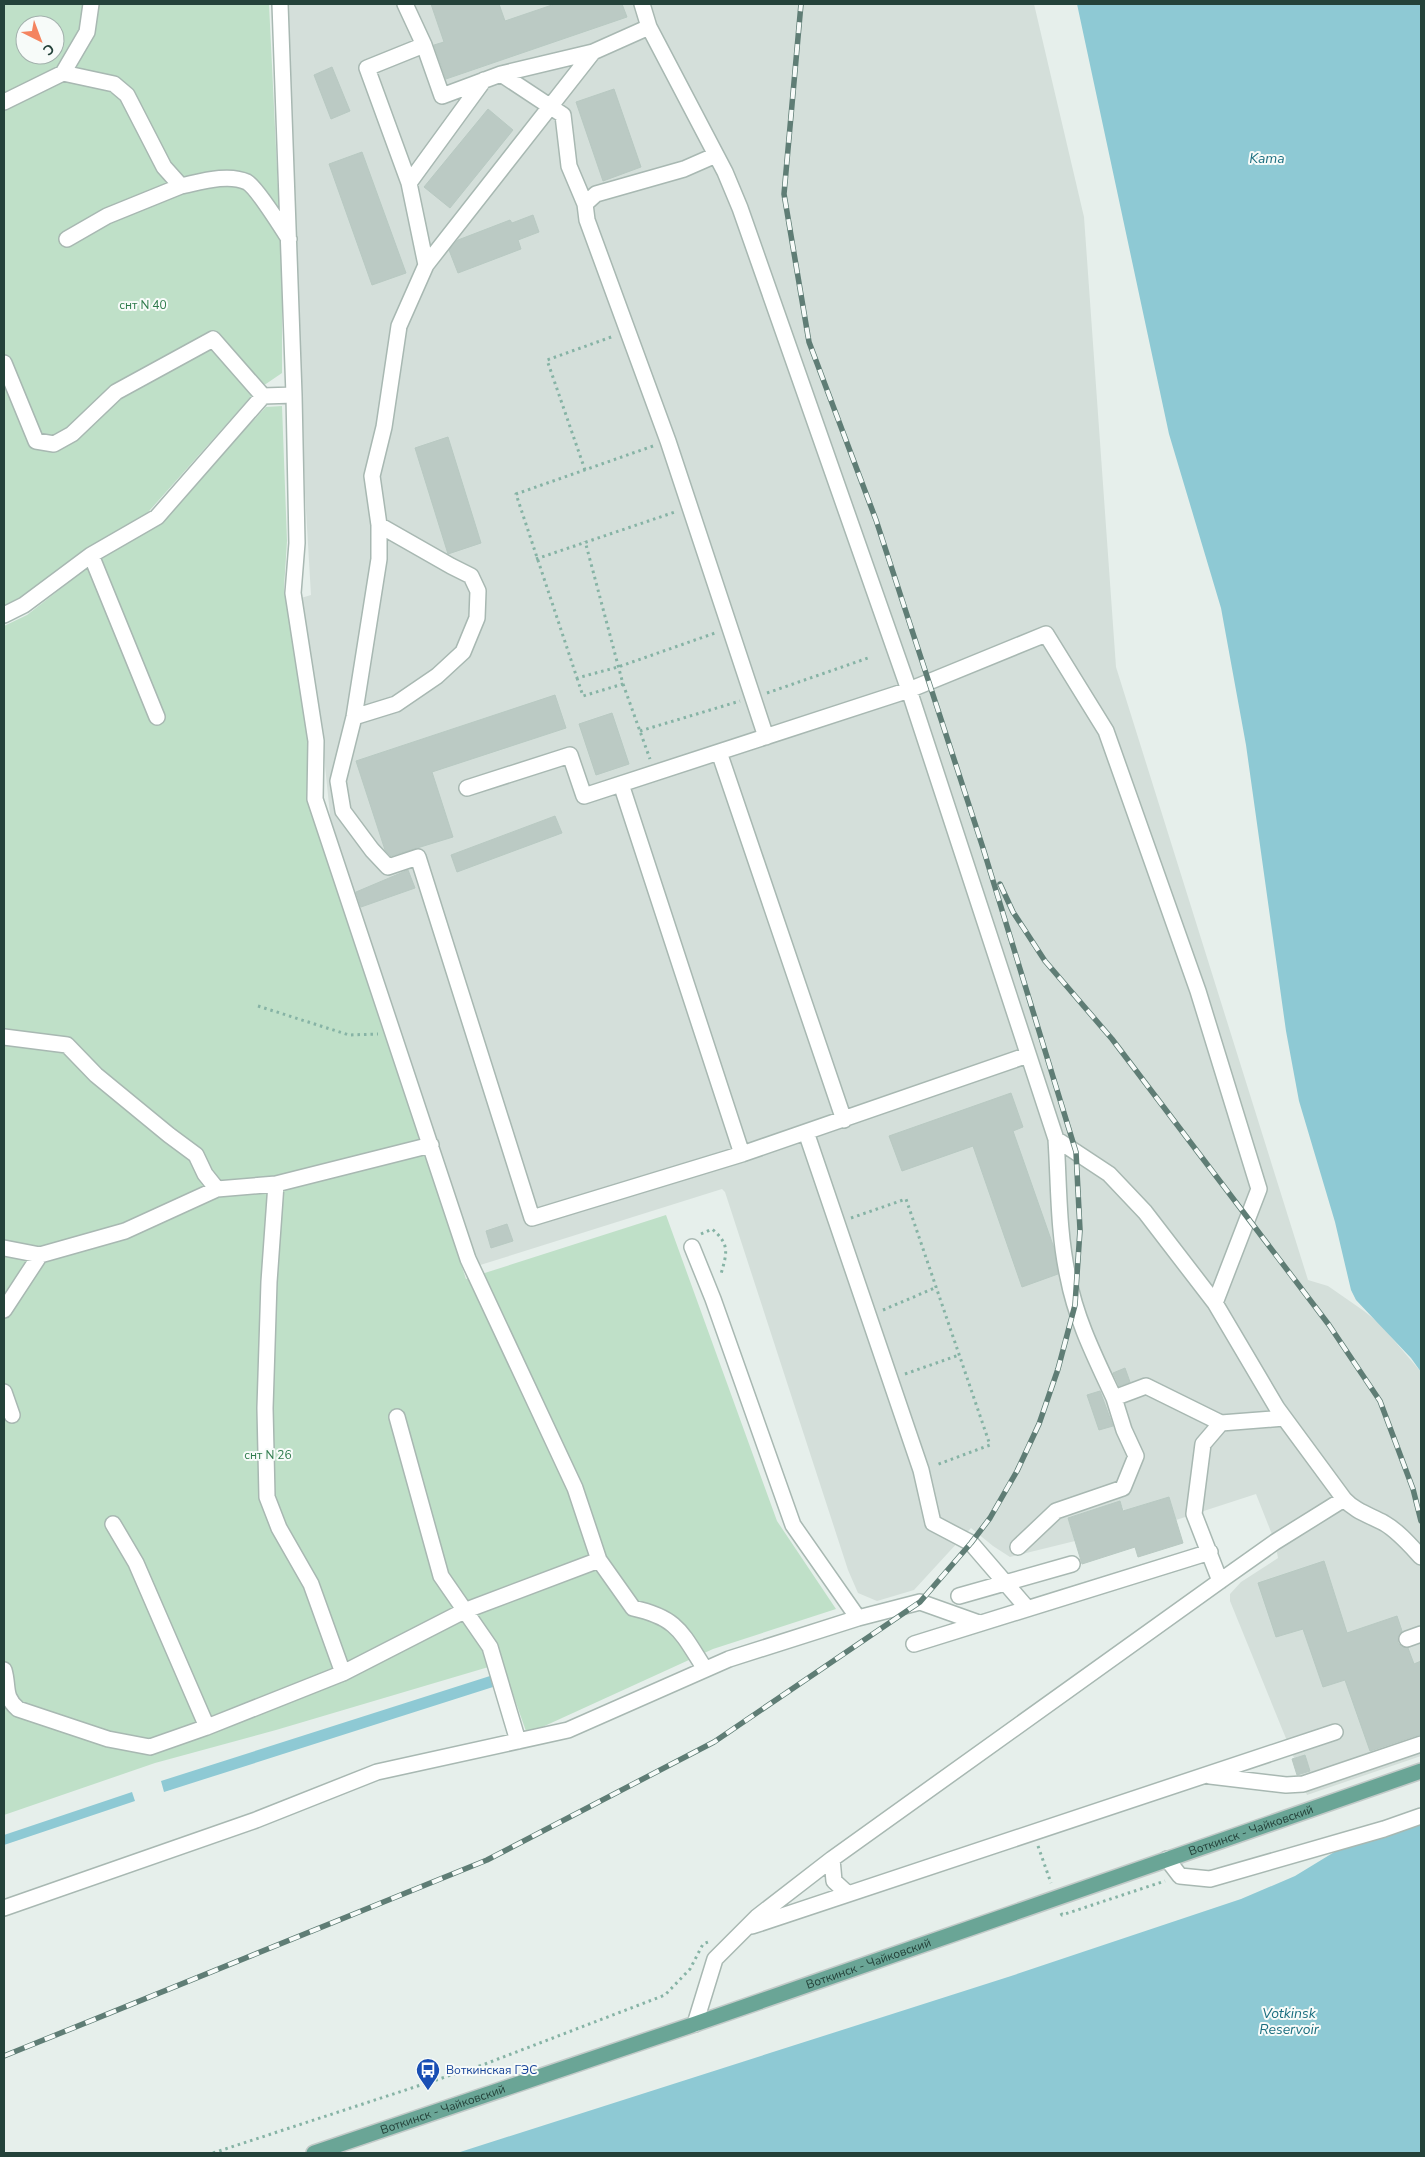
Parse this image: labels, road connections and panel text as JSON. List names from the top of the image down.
{
  "streets": {
    "main road": ["Воткинск - Чайковский"]
  },
  "water": ["Kama", "Votkinsk Reservoir"],
  "parks": ["снт N 40", "снт N 26"],
  "places": {
    "bus stop": ["Воткинская ГЭС"]
  },
  "north": "bottom right"
}
